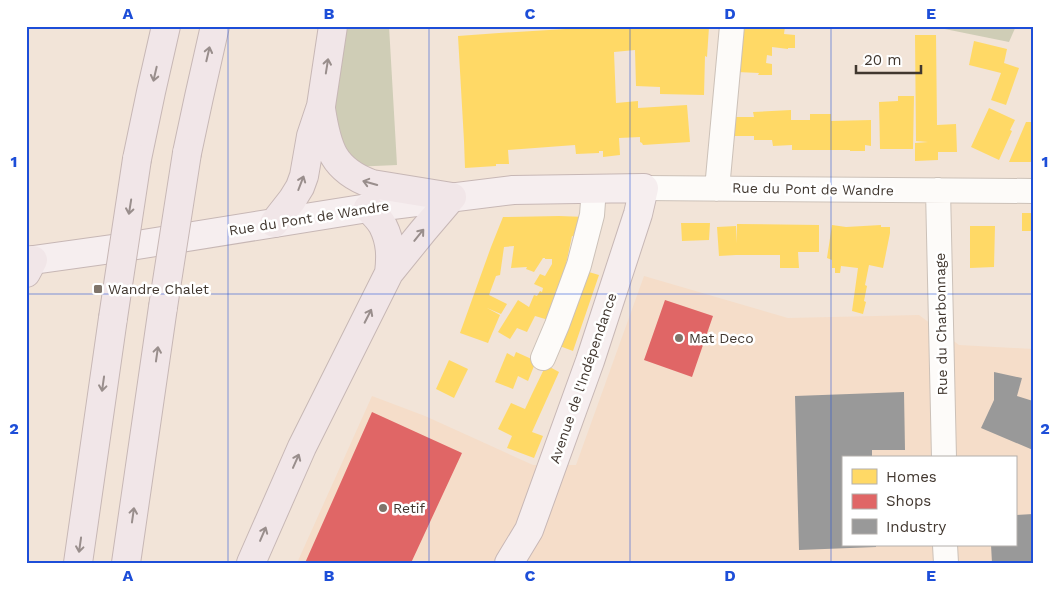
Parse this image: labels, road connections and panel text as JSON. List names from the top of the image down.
{
  "streets": {
    "main road": ["Rue du Pont de Wandre", "Avenue de l'Indépendance"],
    "street": ["Rue du Charbonnage"]
  },
  "crossings": [
    ["Rue du Pont de Wandre", "Rue du Charbonnage"],
    ["Rue du Pont de Wandre", "Avenue de l'Indépendance"]
  ],
  "places": {
    "transit": ["Wandre Chalet"],
    "other": ["Mat Deco", "Retif"]
  },
  "legend": ["Homes", "Shops", "Industry"],
  "scale_bar": "20 m",
  "grid": {
    "columns": [
      "A",
      "B",
      "C",
      "D",
      "E"
    ],
    "rows": ["1", "2"]
  }
}
